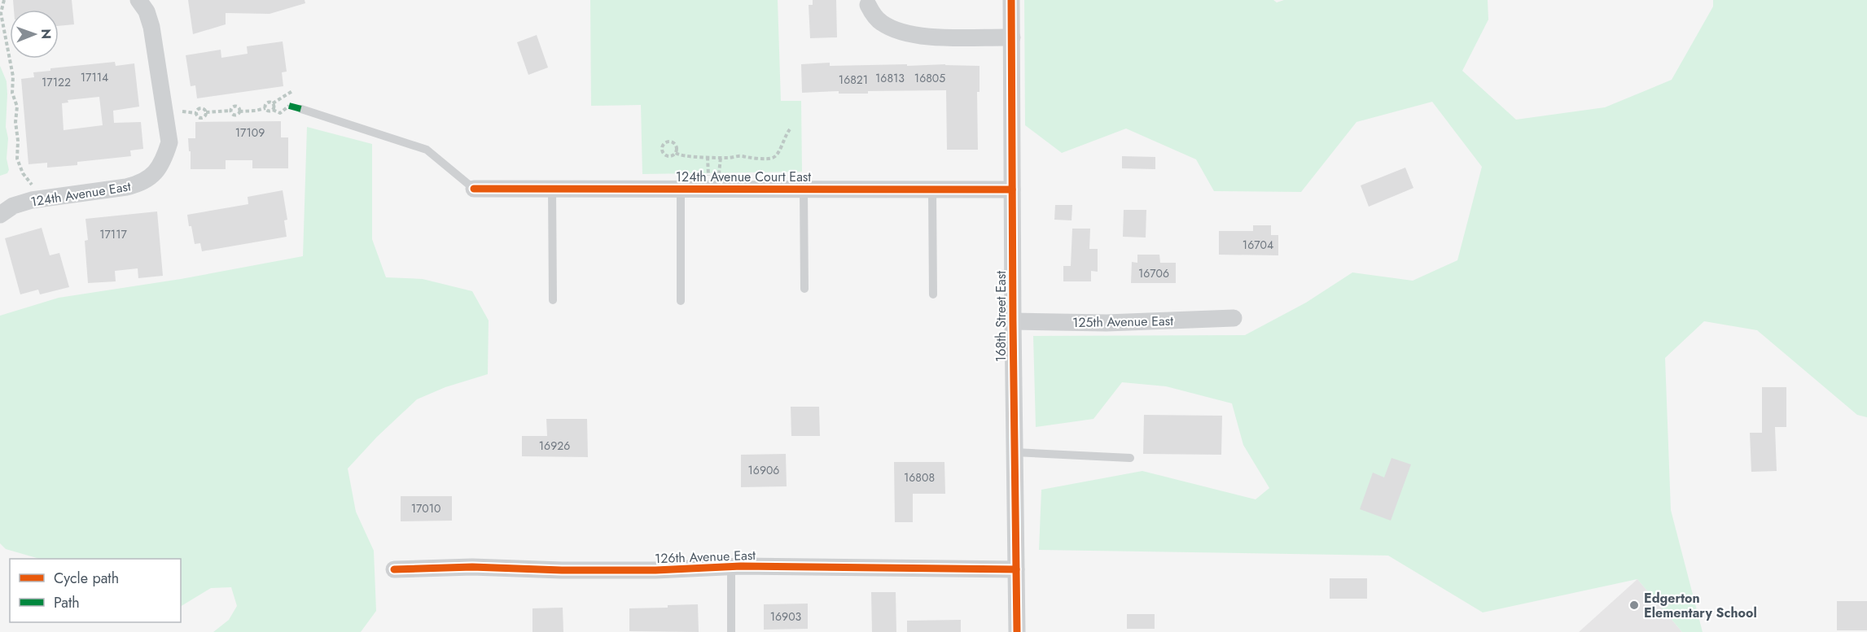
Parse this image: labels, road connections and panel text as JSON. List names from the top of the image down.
{
  "streets": {
    "street": [
      "124th Avenue Court East",
      "124th Avenue East",
      "168th Street East",
      "125th Avenue East",
      "126th Avenue East"
    ]
  },
  "crossings": [
    ["124th Avenue Court East", "168th Street East"],
    ["168th Street East", "125th Avenue East"],
    ["168th Street East", "126th Avenue East"]
  ],
  "places": ["Edgerton Elementary School"],
  "house_numbers": [
    "17114",
    "16813",
    "16805",
    "16821",
    "17122",
    "17109",
    "17117",
    "16704",
    "16706",
    "16926",
    "16906",
    "16808",
    "17010",
    "16903"
  ],
  "legend": ["Cycle path", "Path"],
  "north": "right"
}
